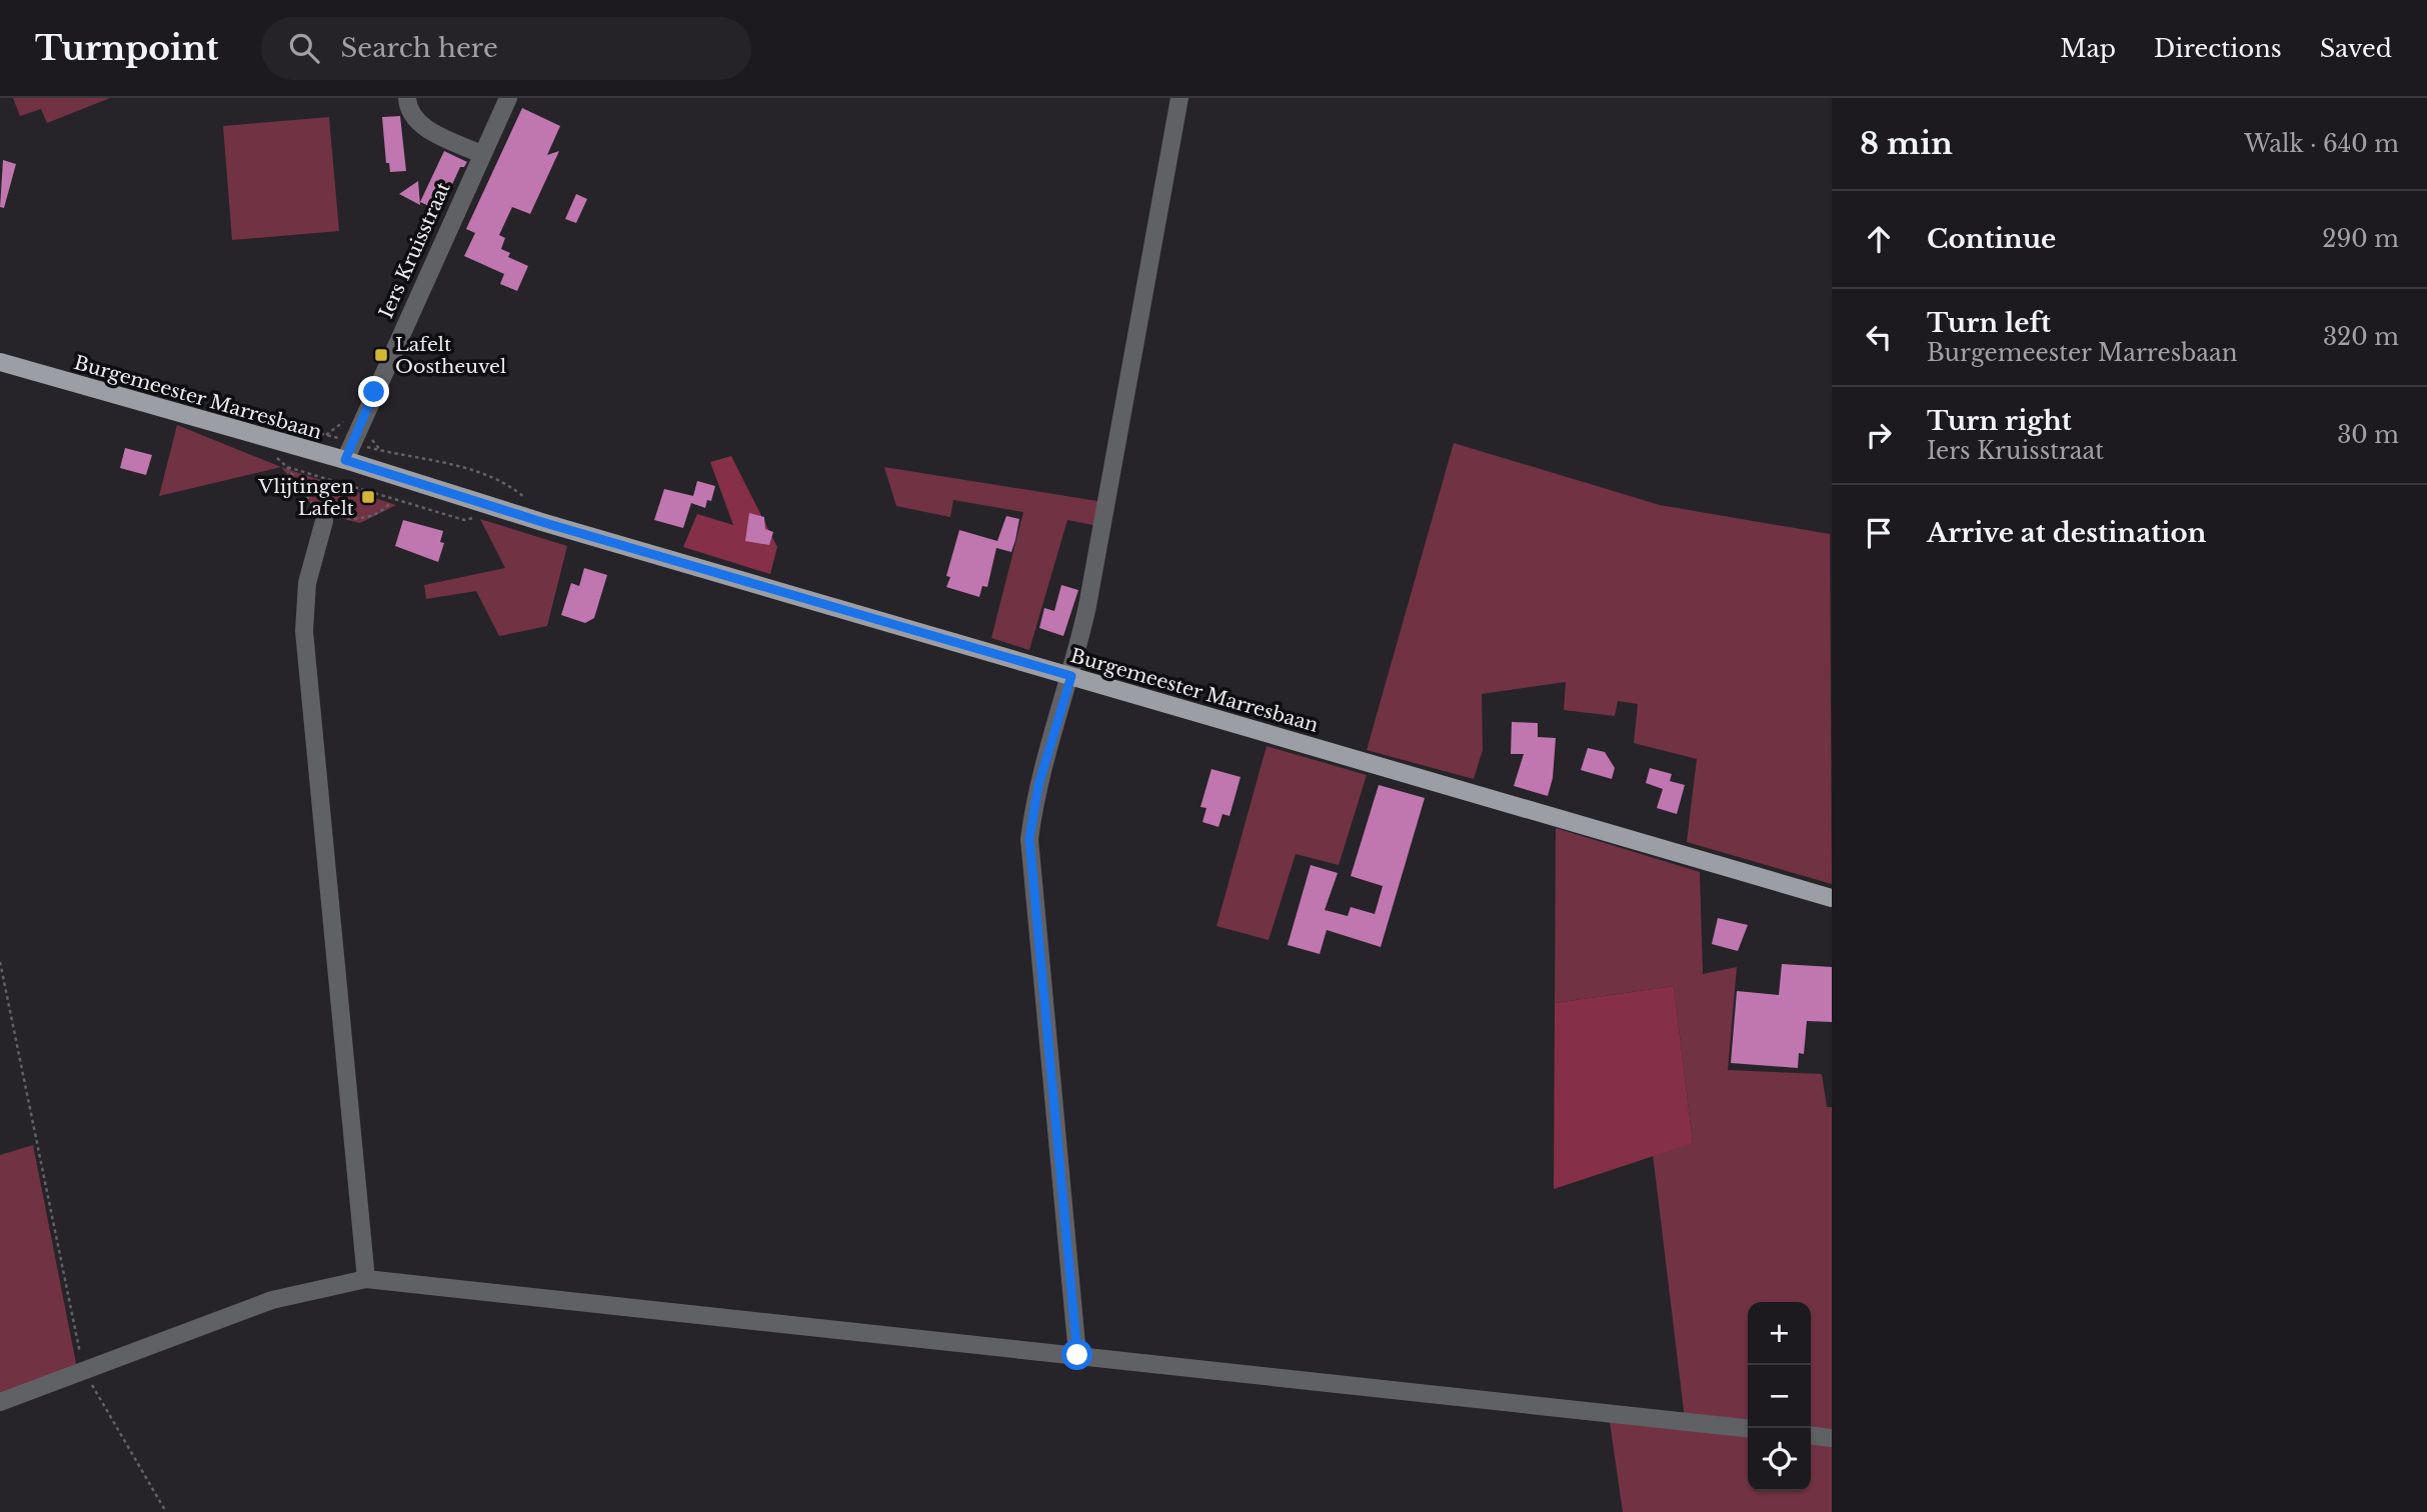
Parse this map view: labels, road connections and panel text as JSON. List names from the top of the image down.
{
  "streets": {
    "main road": ["Burgemeester Marresbaan"],
    "street": ["Iers Kruisstraat"]
  },
  "crossings": [
    ["Iers Kruisstraat", "Burgemeester Marresbaan"]
  ],
  "places": {
    "transit": ["Lafelt Oostheuvel", "Vlijtingen Lafelt"]
  },
  "page": {
    "header": "Turnpoint",
    "search": "Search here",
    "nav": ["Map", "Directions", "Saved"],
    "heading": ["8 min", "Walk · 640 m"],
    "list": [
      ["Continue", "290 m"],
      ["Turn left", "Burgemeester Marresbaan", "320 m"],
      ["Turn right", "Iers Kruisstraat", "30 m"],
      "Arrive at destination"
    ],
    "map_buttons": ["+", "−"]
  }
}
